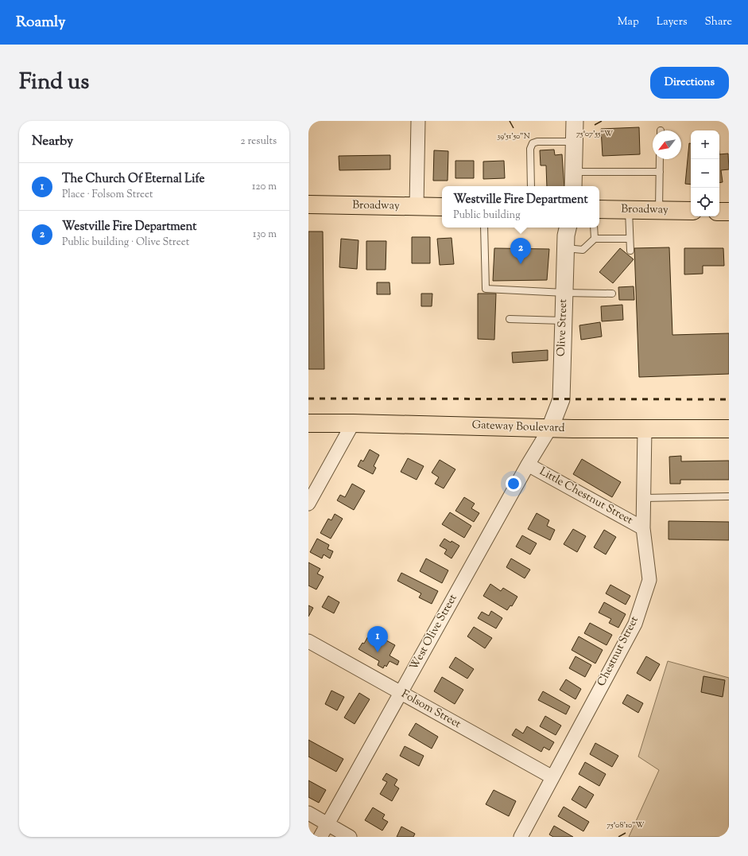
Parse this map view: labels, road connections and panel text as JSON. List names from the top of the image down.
{
  "streets": {
    "main road": ["Broadway", "Gateway Boulevard"],
    "street": [
      "Olive Street",
      "Little Chestnut Street",
      "West Olive Street",
      "Chestnut Street",
      "Folsom Street"
    ]
  },
  "crossings": [
    ["Olive Street", "Gateway Boulevard"],
    ["Olive Street", "West Olive Street"],
    ["Gateway Boulevard", "West Olive Street"],
    ["Gateway Boulevard", "Chestnut Street"],
    ["Little Chestnut Street", "West Olive Street"],
    ["Little Chestnut Street", "Chestnut Street"],
    ["West Olive Street", "Folsom Street"],
    ["Chestnut Street", "Folsom Street"]
  ],
  "north": "bottom left",
  "page": {
    "header": "Roamly",
    "nav": ["Map", "Layers", "Share"],
    "title": "Find us",
    "buttons": "Directions",
    "heading": ["Nearby", "2 results"],
    "map_buttons": ["+", "−"],
    "list": [
      {
        "mark": "1",
        "name": "The Church Of Eternal Life",
        "note": "Place · Folsom Street",
        "value": "120 m"
      },
      {
        "mark": "2",
        "name": "Westville Fire Department",
        "note": "Public building · Olive Street",
        "value": "130 m"
      }
    ],
    "popup": ["Westville Fire Department", "Public building"],
    "pins": ["2", "1"]
  },
  "coordinates": ["75°07'55\"W", "39°51'50\"N", "75°08'10\"W"]
}
